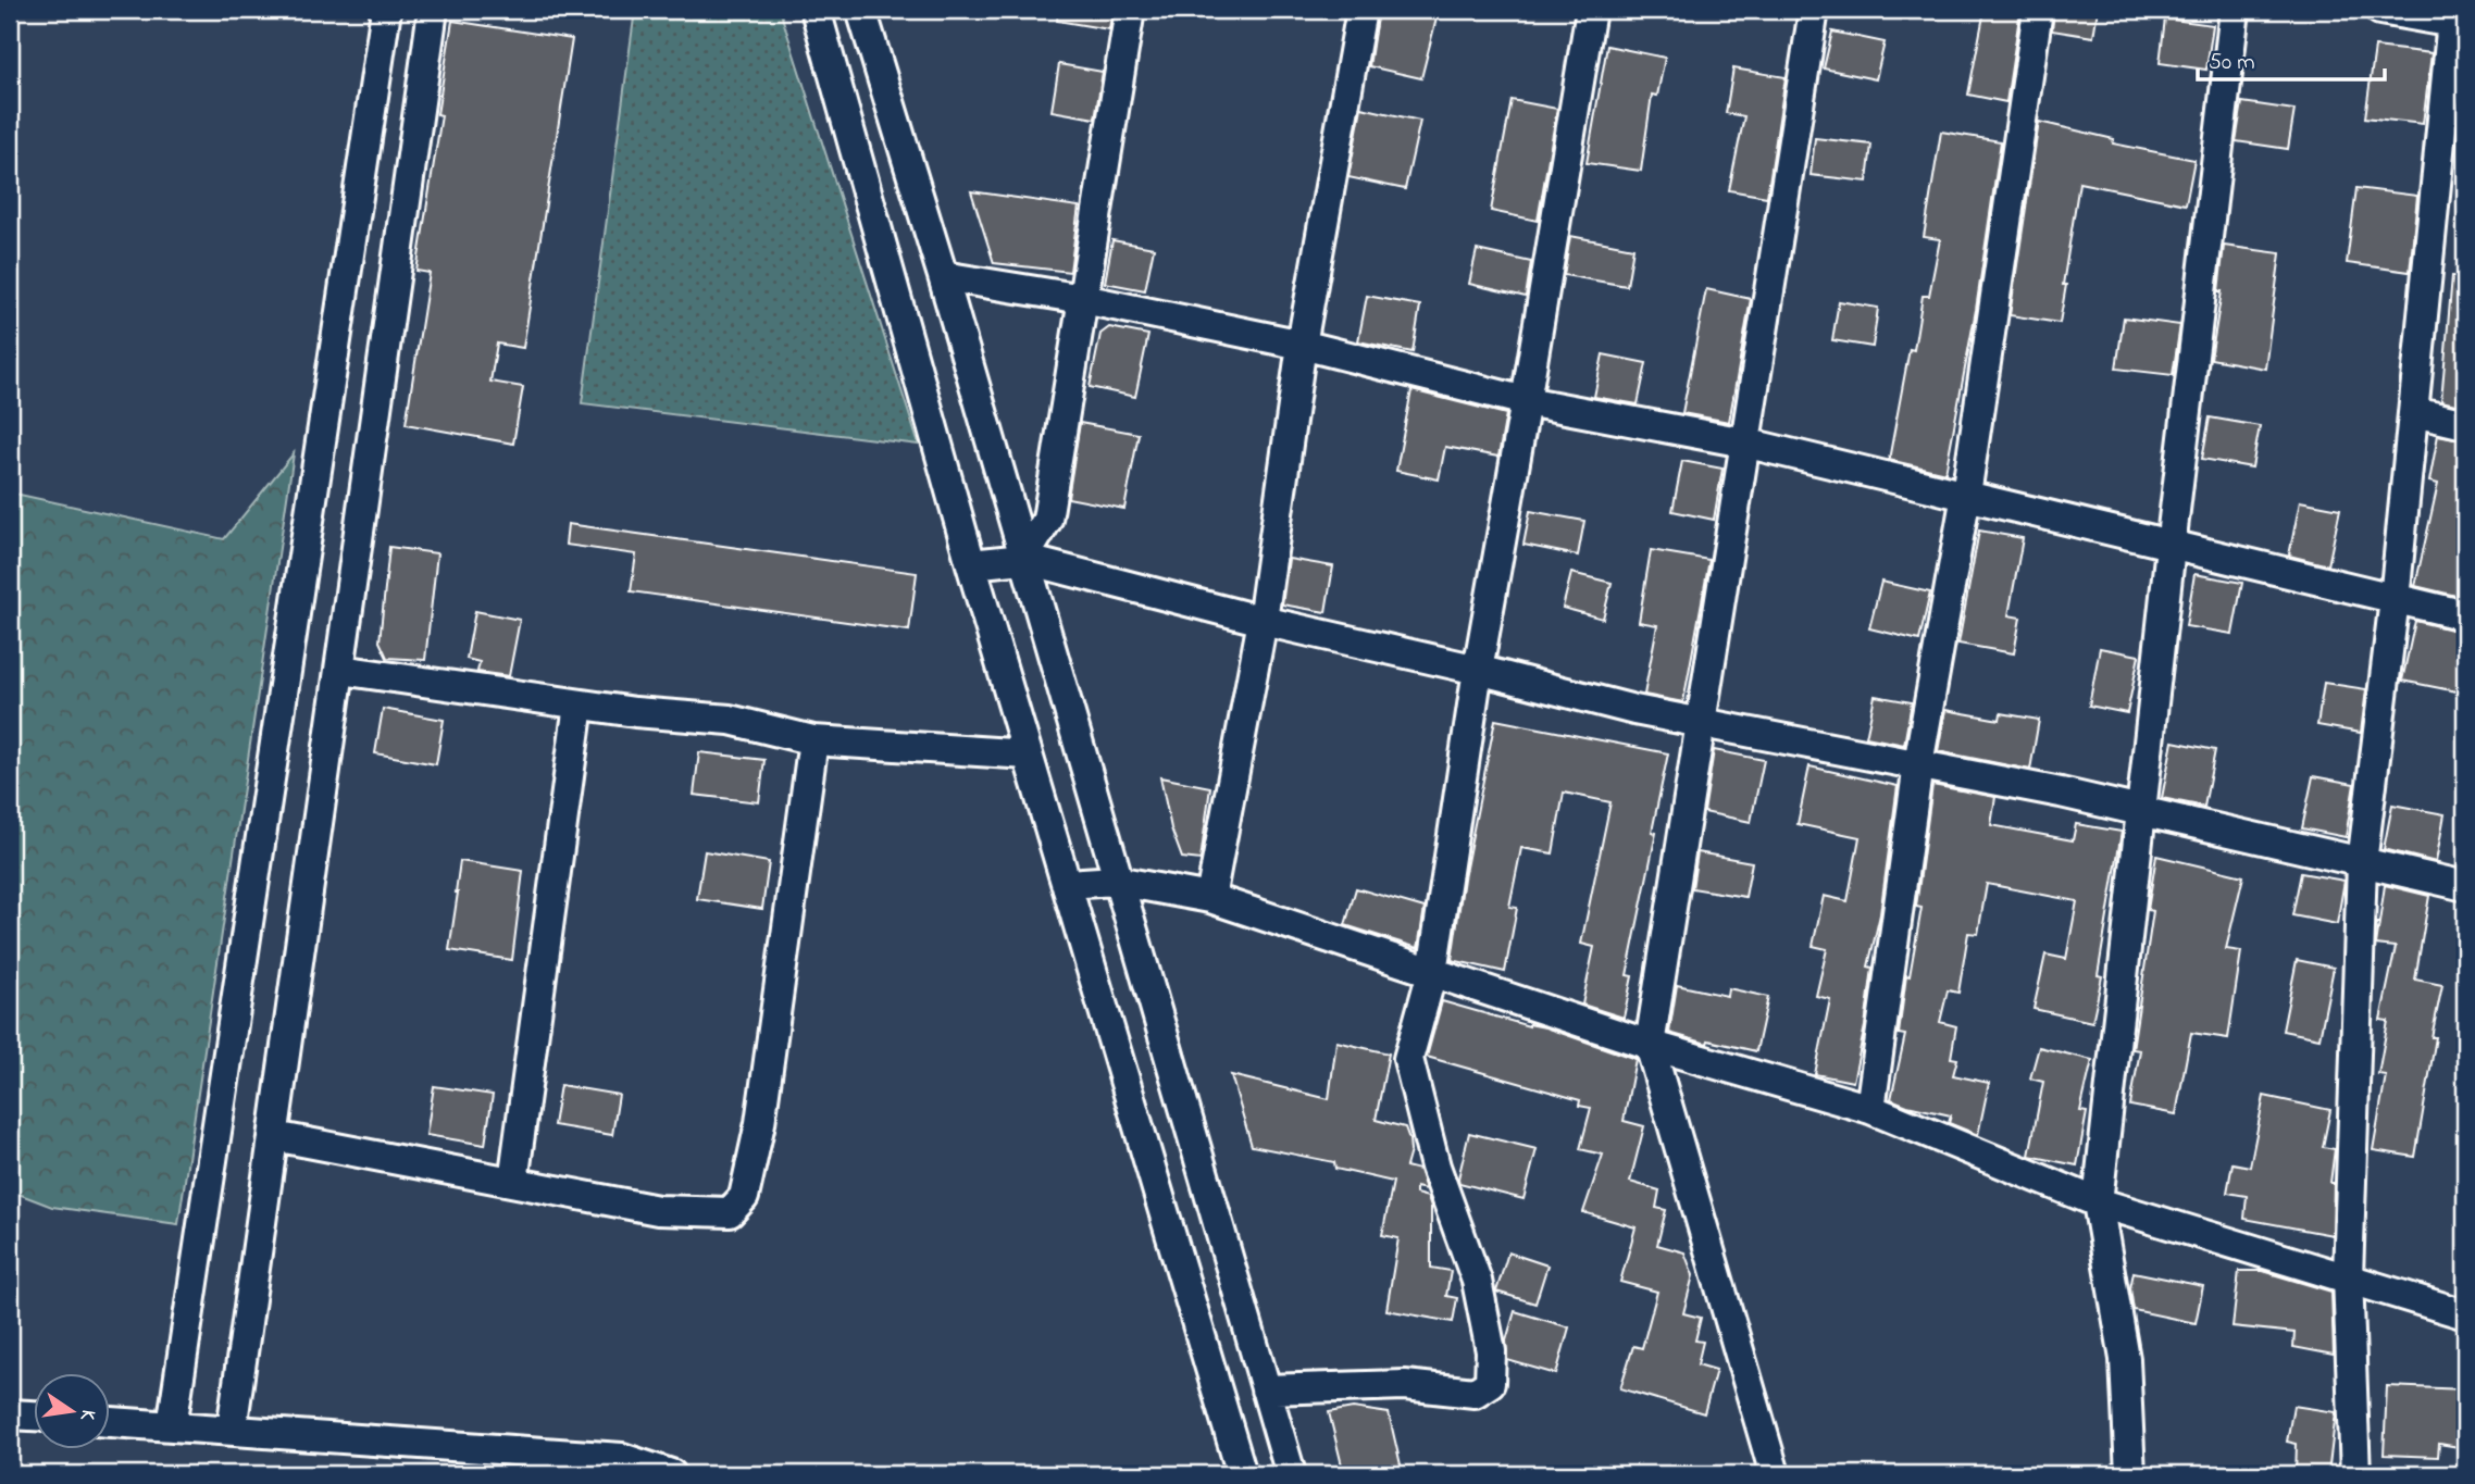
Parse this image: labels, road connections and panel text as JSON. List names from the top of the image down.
{
  "scale_bar": "50 m",
  "north": "right"
}
